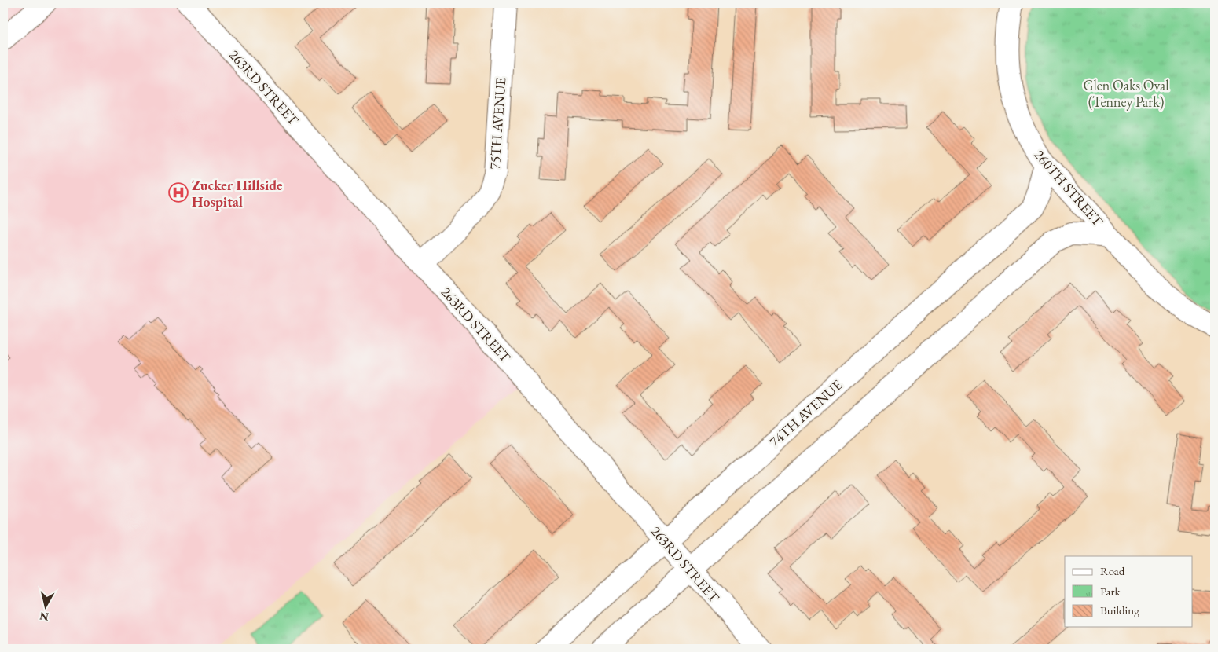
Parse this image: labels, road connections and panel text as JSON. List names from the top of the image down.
{
  "streets": {
    "street": [
      "263RD STREET",
      "75TH AVENUE",
      "260TH STREET",
      "74TH AVENUE"
    ]
  },
  "crossings": [
    ["263RD STREET", "75TH AVENUE"],
    ["263RD STREET", "74TH AVENUE"],
    ["260TH STREET", "74TH AVENUE"]
  ],
  "parks": ["Glen Oaks Oval (Tenney Park)"],
  "places": {
    "hospital": ["Zucker Hillside Hospital"]
  },
  "legend": ["Road", "Park", "Building"],
  "north": "bottom"
}
